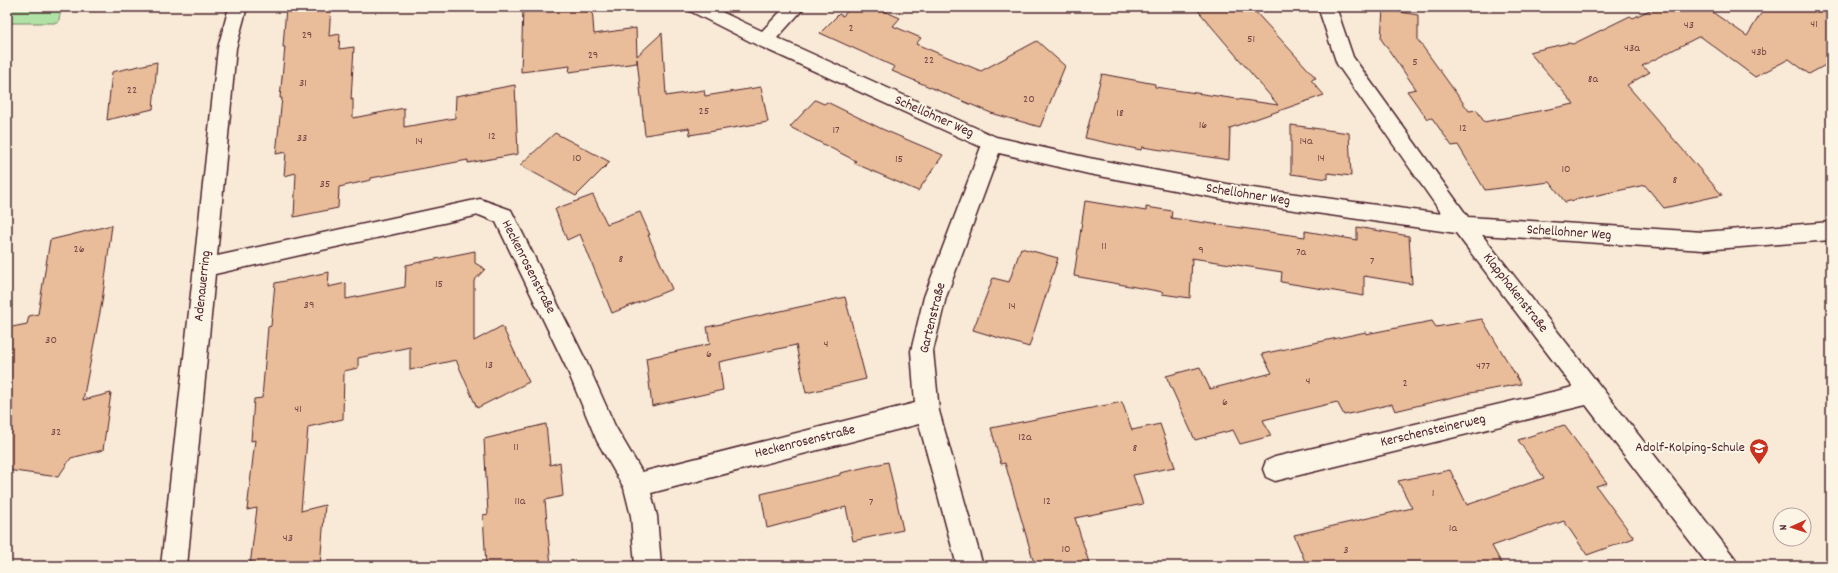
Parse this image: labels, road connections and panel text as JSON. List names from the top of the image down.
{
  "streets": {
    "street": [
      "Schellohner Weg",
      "Heckenrosenstraße",
      "Adenauerring",
      "Klapphakenstraße",
      "Gartenstraße",
      "Kerschensteinerweg"
    ]
  },
  "crossings": [
    ["Schellohner Weg", "Klapphakenstraße"],
    ["Schellohner Weg", "Gartenstraße"],
    ["Heckenrosenstraße", "Adenauerring"],
    ["Heckenrosenstraße", "Gartenstraße"],
    ["Klapphakenstraße", "Kerschensteinerweg"]
  ],
  "places": {
    "school or university": ["Adolf-Kolping-Schule"]
  },
  "house_numbers": [
    "41",
    "43",
    "2",
    "29",
    "51",
    "43a",
    "43b",
    "29",
    "22",
    "5",
    "8a",
    "31",
    "22",
    "20",
    "25",
    "18",
    "16",
    "12",
    "17",
    "12",
    "33",
    "14",
    "14a",
    "10",
    "14",
    "15",
    "10",
    "8",
    "35",
    "11",
    "26",
    "9",
    "7a",
    "8",
    "7",
    "15",
    "39",
    "14",
    "30",
    "4",
    "6",
    "13",
    "477",
    "4",
    "2",
    "6",
    "41",
    "32",
    "12a",
    "11",
    "8",
    "1",
    "11a",
    "12",
    "7",
    "1a",
    "43",
    "10",
    "3"
  ],
  "north": "left"
}
